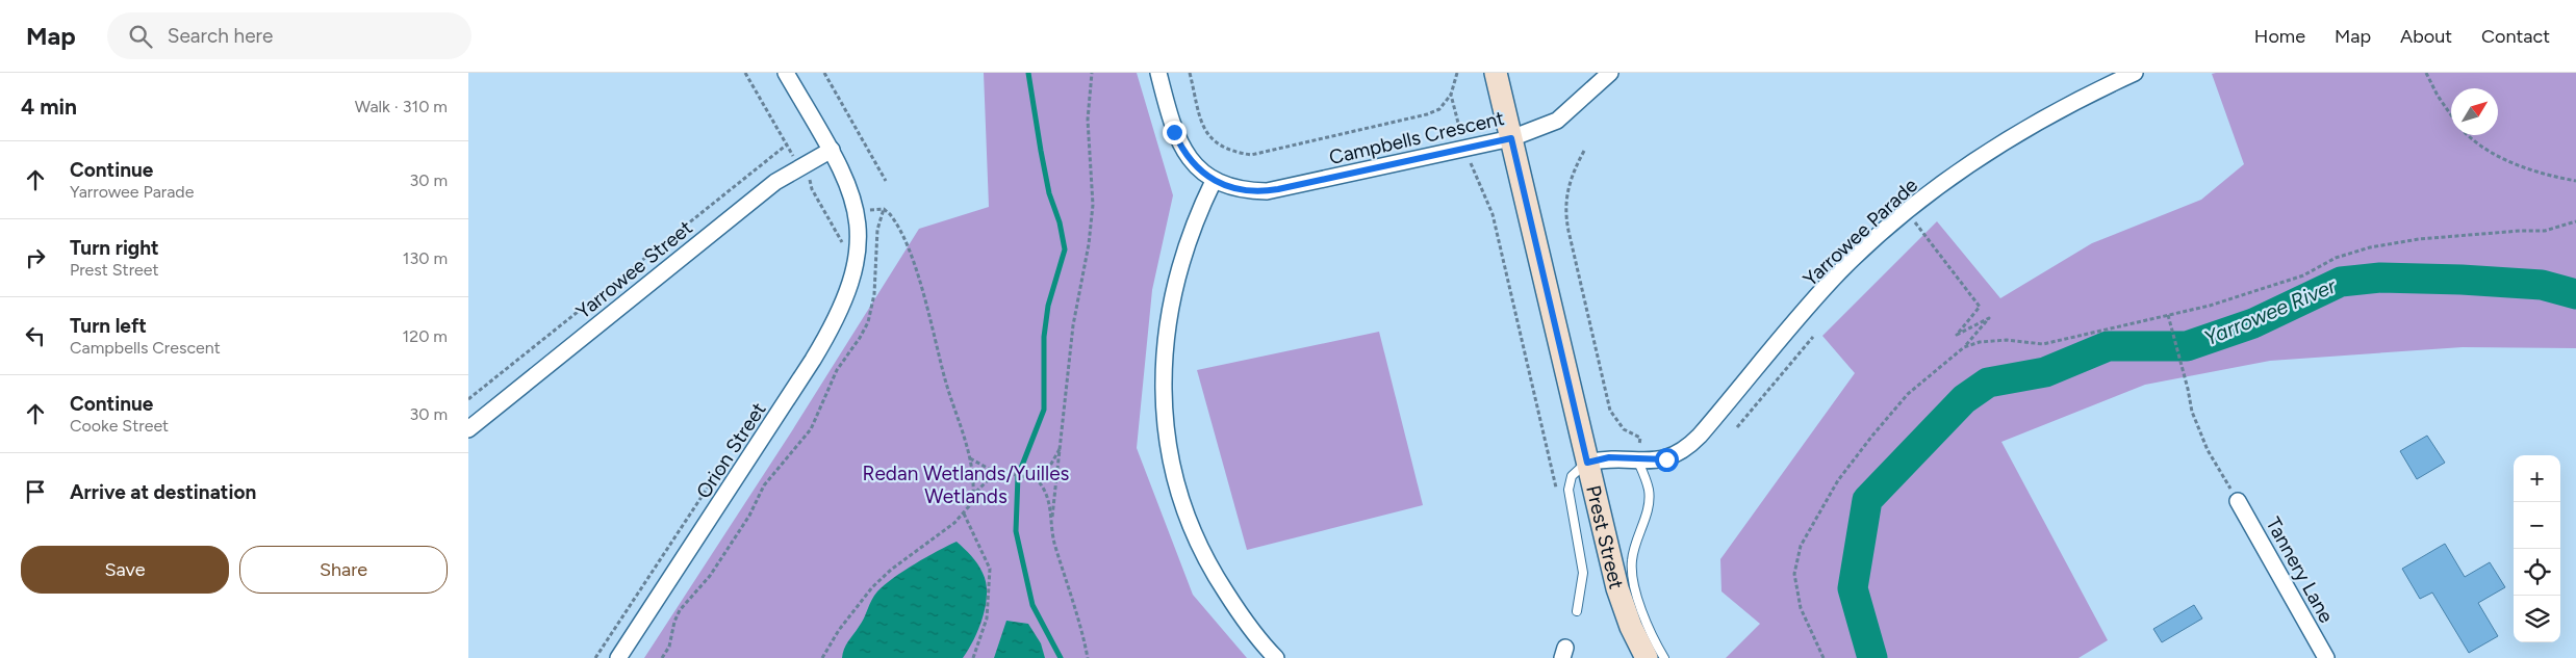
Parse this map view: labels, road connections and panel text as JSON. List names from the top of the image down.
{
  "streets": {
    "main road": ["Prest Street"],
    "street": [
      "Campbells Crescent",
      "Yarrowee Parade",
      "Yarrowee Street",
      "Orion Street",
      "Tannery Lane"
    ]
  },
  "crossings": [
    ["Campbells Crescent", "Prest Street"],
    ["Yarrowee Parade", "Prest Street"],
    ["Yarrowee Street", "Orion Street"]
  ],
  "water": ["Yarrowee River"],
  "parks": ["Redan Wetlands/Yuilles Wetlands"],
  "north": "top right",
  "page": {
    "header": "Map",
    "search": "Search here",
    "nav": [
      "Home",
      "Map",
      "About",
      "Contact"
    ],
    "heading": ["4 min", "Walk · 310 m"],
    "list": [
      ["Continue", "Yarrowee Parade", "30 m"],
      ["Turn right", "Prest Street", "130 m"],
      ["Turn left", "Campbells Crescent", "120 m"],
      ["Continue", "Cooke Street", "30 m"],
      "Arrive at destination"
    ],
    "map_buttons": ["+", "−"],
    "buttons": ["Save", "Share"]
  }
}
